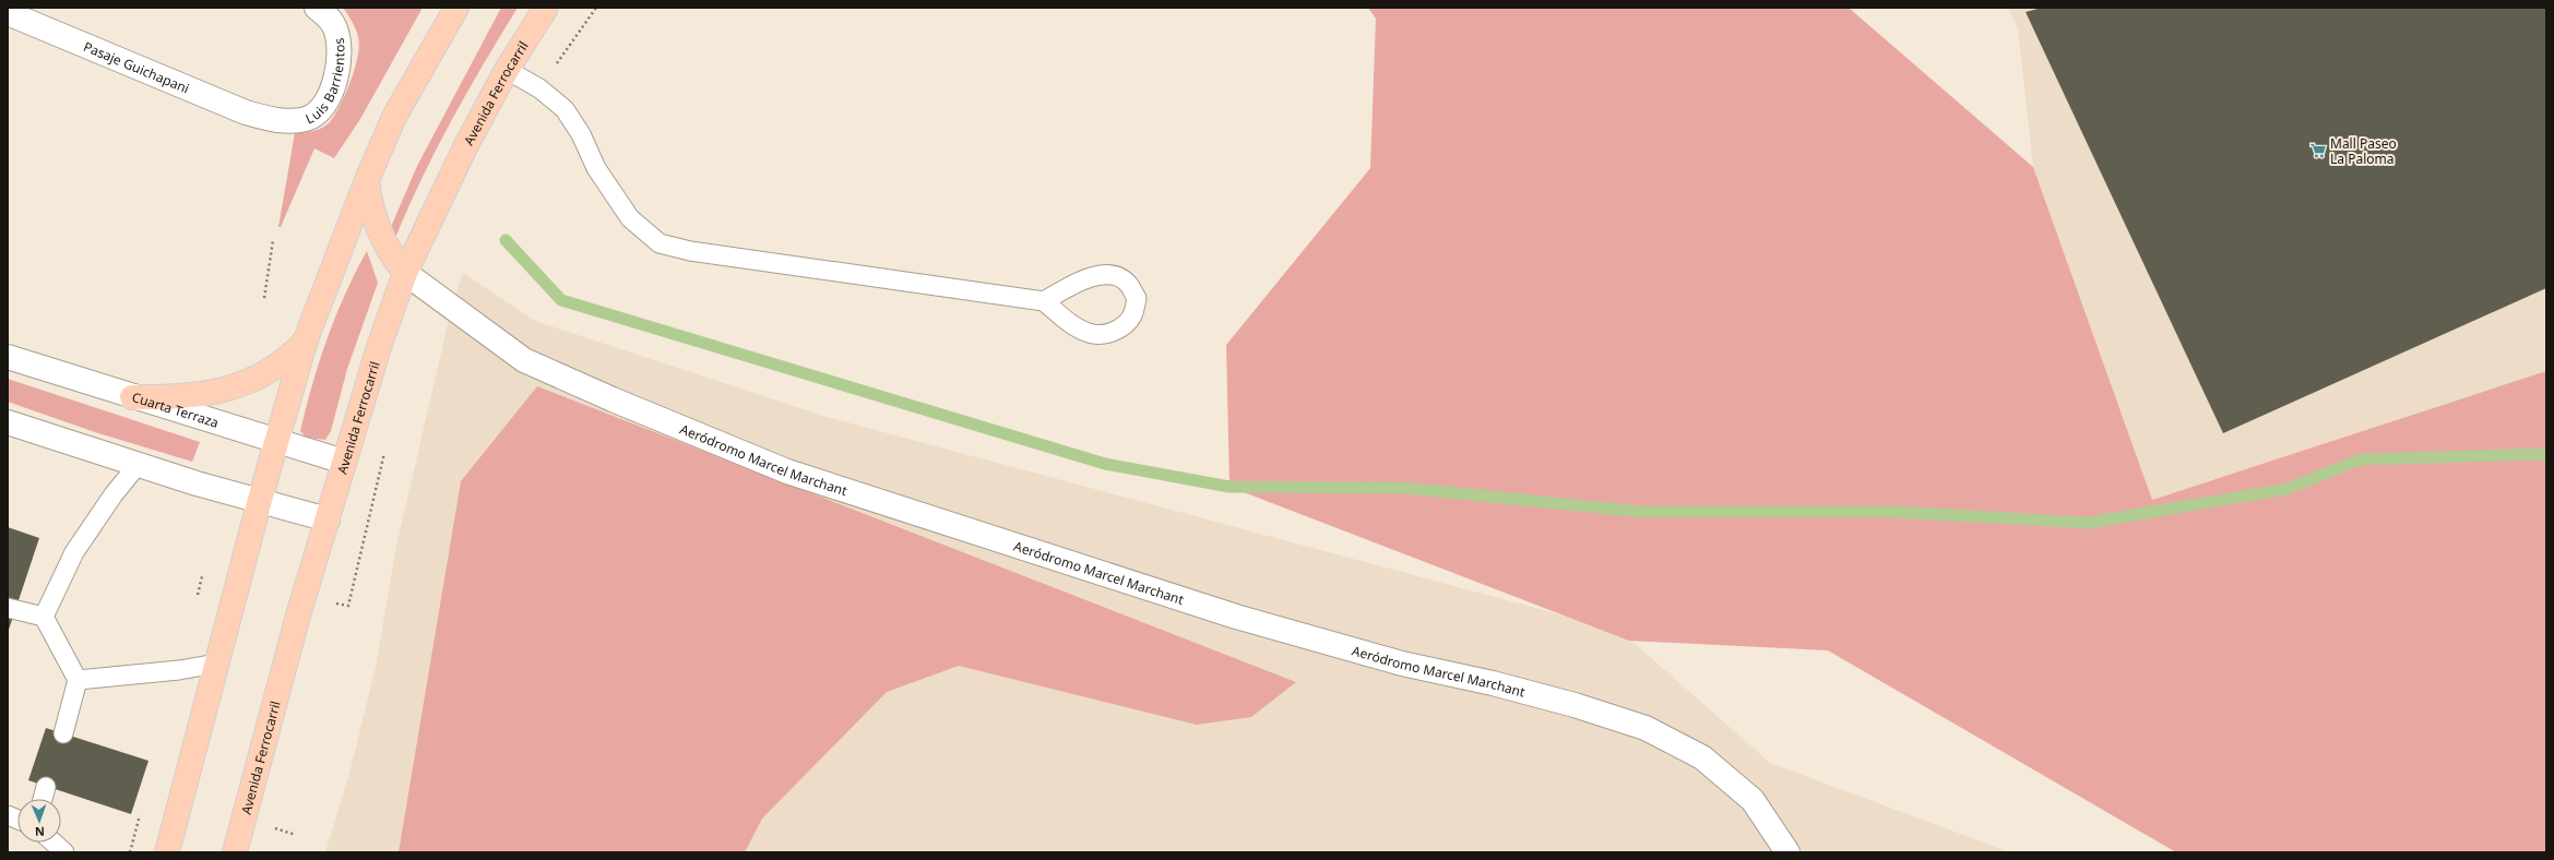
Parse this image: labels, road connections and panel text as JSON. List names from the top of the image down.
{
  "streets": {
    "main road": ["Avenida Ferrocarril"],
    "street": [
      "Pasaje Guichapani",
      "Luis Barrientos",
      "Cuarta Terraza",
      "Aeródromo Marcel Marchant"
    ]
  },
  "crossings": [
    ["Pasaje Guichapani", "Luis Barrientos"],
    ["Avenida Ferrocarril", "Cuarta Terraza"],
    ["Avenida Ferrocarril", "Aeródromo Marcel Marchant"]
  ],
  "places": {
    "supermarket": ["Mall Paseo La Paloma"]
  },
  "north": "bottom"
}
